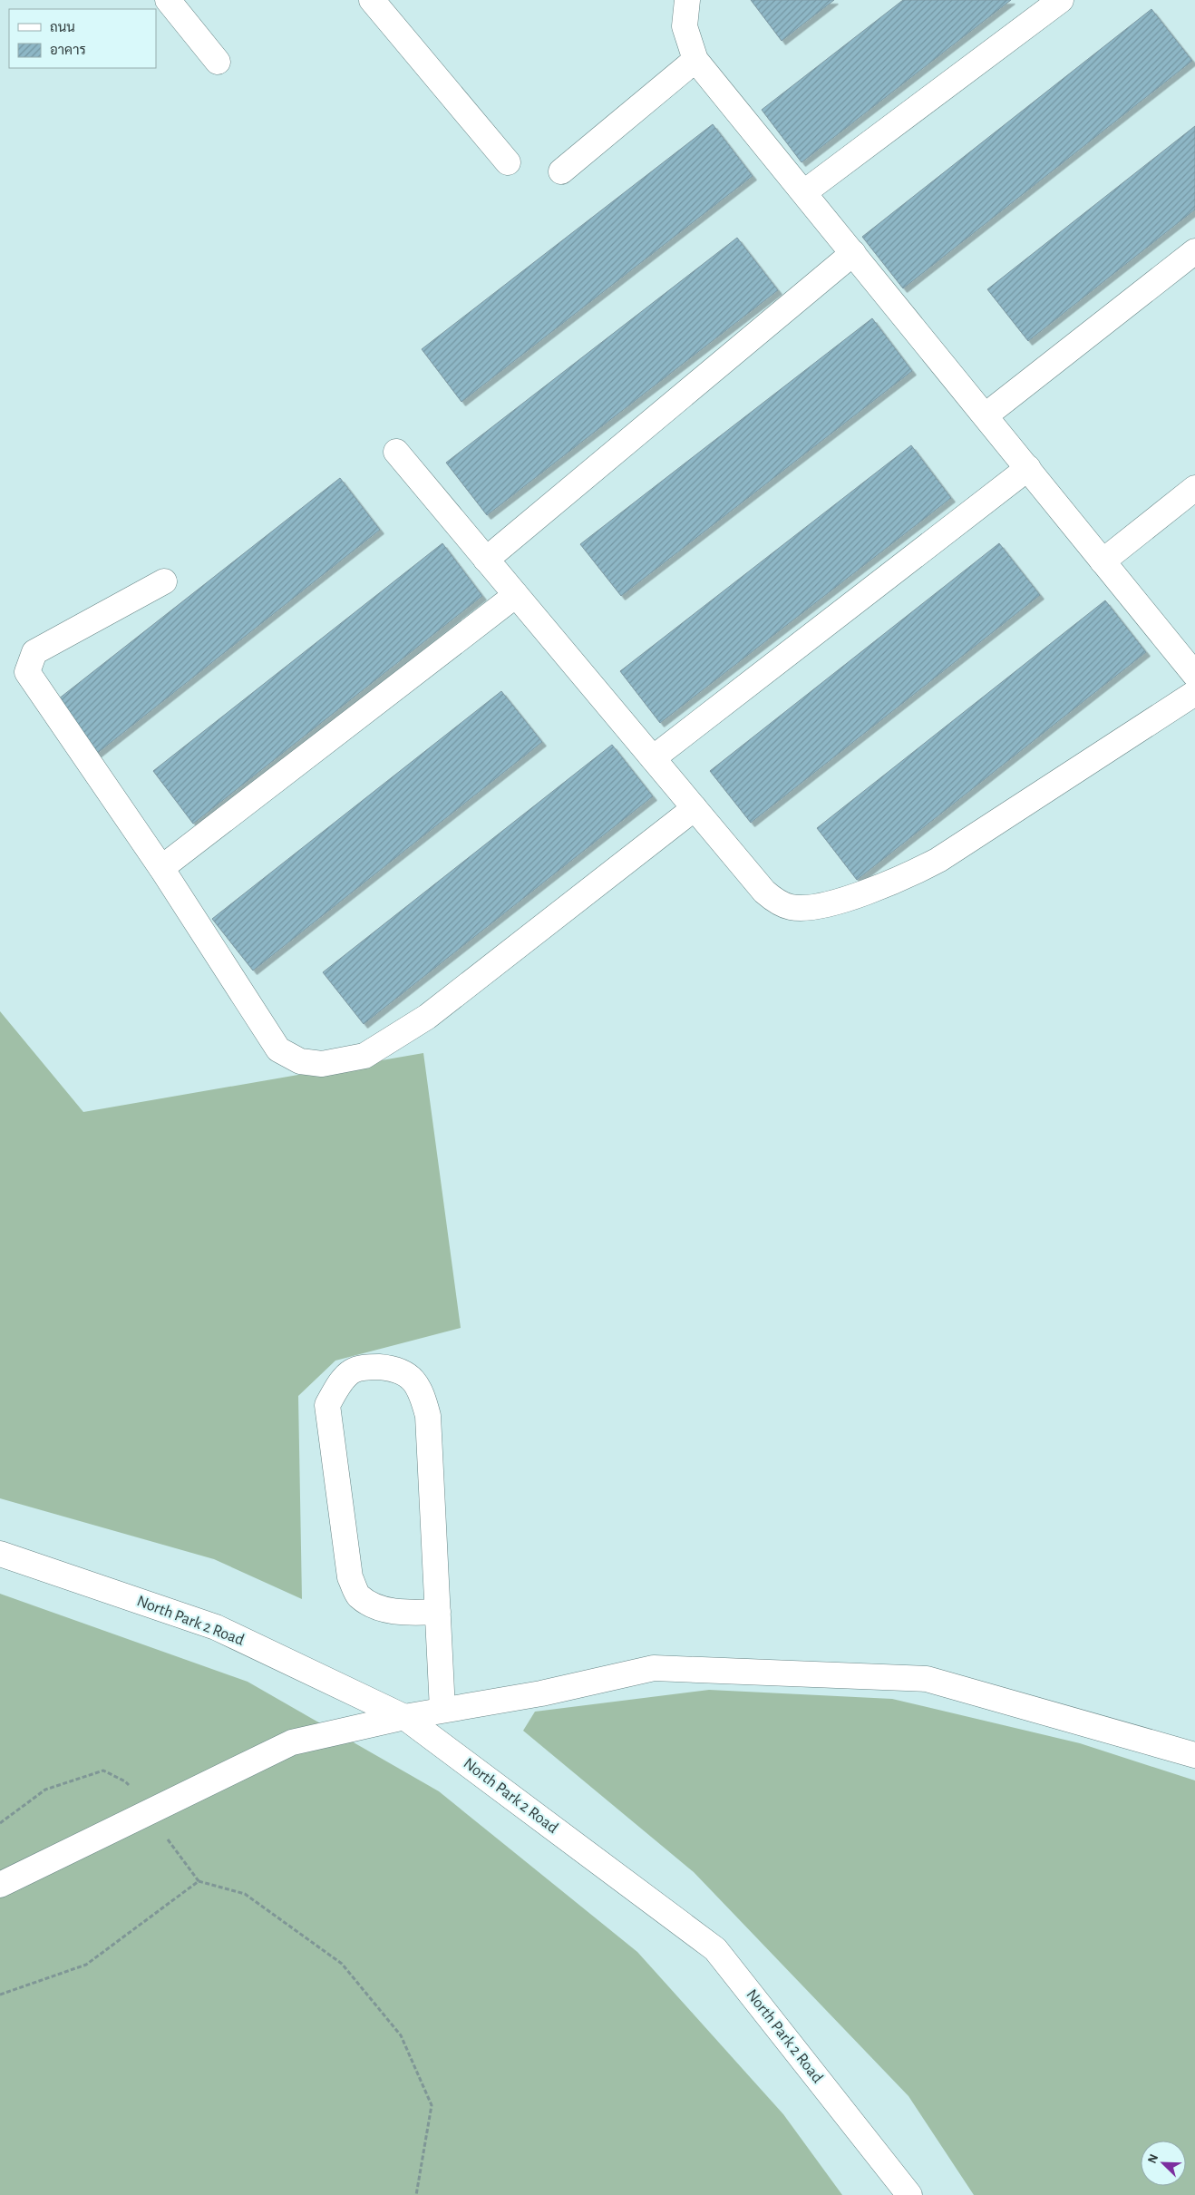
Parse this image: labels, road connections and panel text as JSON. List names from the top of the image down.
{
  "streets": {
    "street": ["North Park 2 Road"]
  },
  "legend": ["ถนน", "อาคาร"],
  "north": "top left"
}
